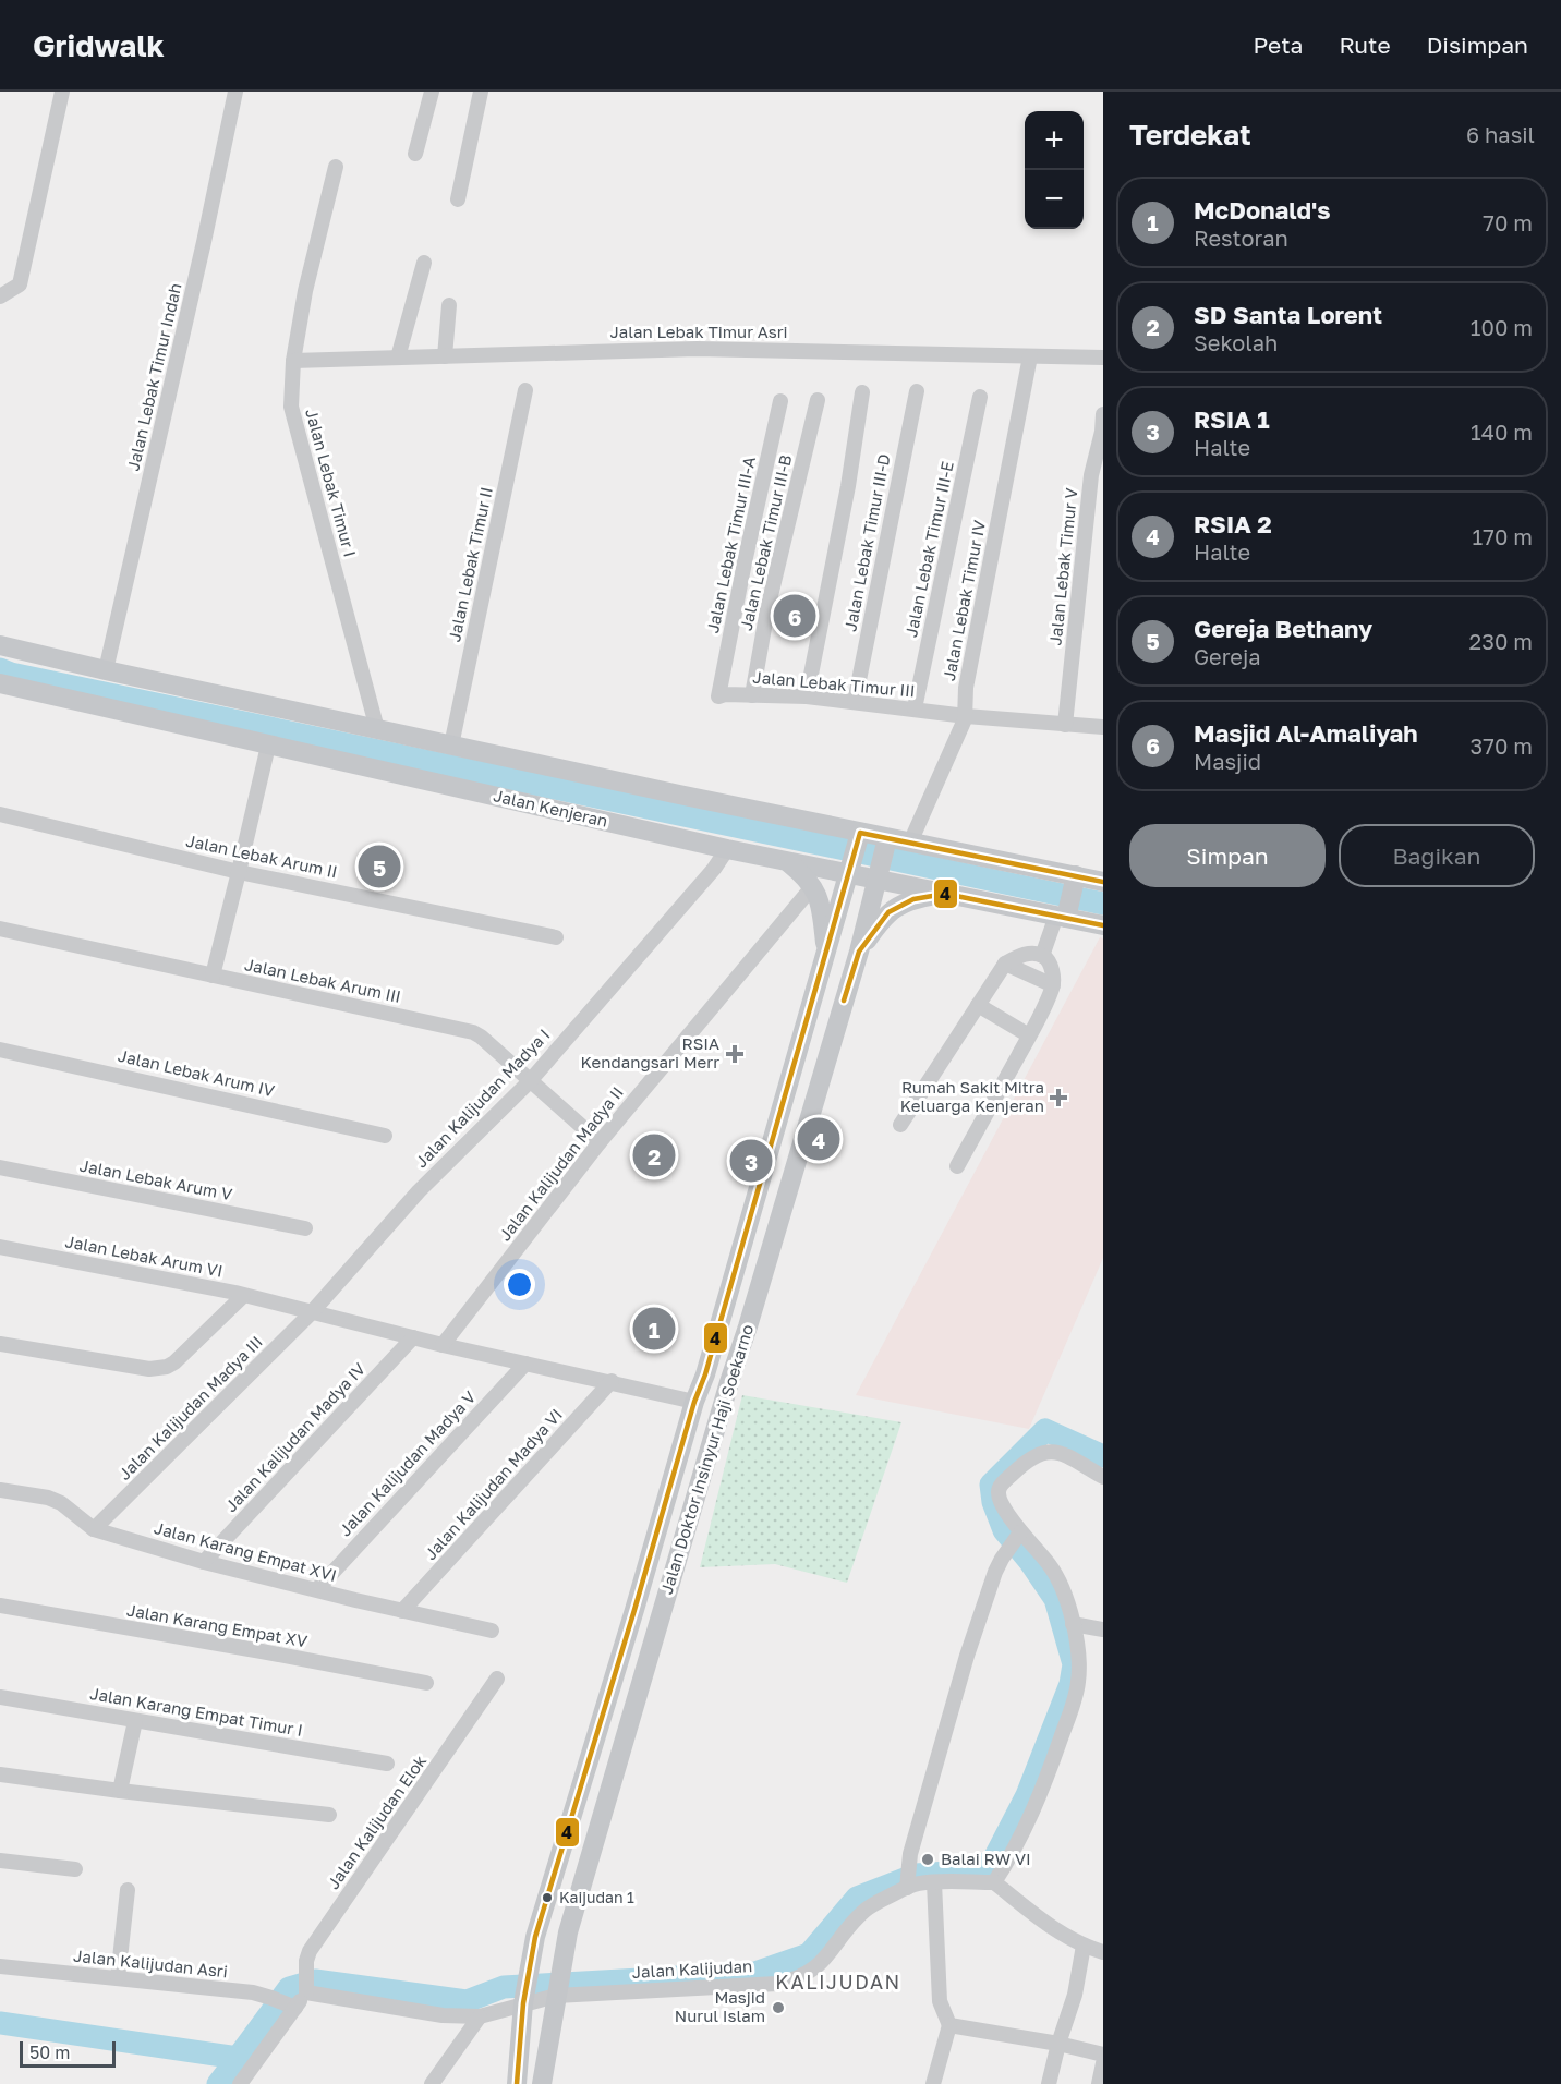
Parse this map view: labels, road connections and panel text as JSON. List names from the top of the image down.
{
  "streets": {
    "main road": ["Jalan Kenjeran", "Jalan Doktor Insinyur Haji Soekarno"],
    "street": [
      "Jalan Lebak Timur Asri",
      "Jalan Lebak Timur Indah",
      "Jalan Lebak Timur I",
      "Jalan Lebak Timur III-B",
      "Jalan Lebak Timur III-D",
      "Jalan Lebak Timur III-A",
      "Jalan Lebak Timur III-E",
      "Jalan Lebak Timur II",
      "Jalan Lebak Timur V",
      "Jalan Lebak Timur IV",
      "Jalan Lebak Timur III",
      "Jalan Lebak Arum II",
      "Jalan Lebak Arum III",
      "Jalan Lebak Arum IV",
      "Jalan Kalijudan Madya I",
      "Jalan Kalijudan Madya II",
      "Jalan Lebak Arum V",
      "Jalan Lebak Arum VI",
      "Jalan Kalijudan Madya III",
      "Jalan Kalijudan Madya IV",
      "Jalan Kalijudan Madya V",
      "Jalan Kalijudan Madya VI",
      "Jalan Karang Empat XVI",
      "Jalan Karang Empat XV",
      "Jalan Karang Empat Timur I",
      "Jalan Kalijudan Elok",
      "Jalan Kalijudan Asri",
      "Jalan Kalijudan"
    ]
  },
  "crossings": [
    ["Jalan Lebak Timur Asri", "Jalan Lebak Timur I"],
    ["Jalan Lebak Timur Asri", "Jalan Lebak Timur IV"],
    ["Jalan Lebak Timur III-B", "Jalan Lebak Timur III"],
    ["Jalan Lebak Timur III-D", "Jalan Lebak Timur III"],
    ["Jalan Lebak Timur III-A", "Jalan Lebak Timur III"],
    ["Jalan Lebak Timur III-E", "Jalan Lebak Timur III"],
    ["Jalan Lebak Timur V", "Jalan Lebak Timur III"],
    ["Jalan Lebak Timur IV", "Jalan Lebak Timur III"],
    ["Jalan Kenjeran", "Jalan Kalijudan Madya I"],
    ["Jalan Kenjeran", "Jalan Doktor Insinyur Haji Soekarno"],
    ["Jalan Lebak Arum III", "Jalan Kalijudan Madya I"],
    ["Jalan Lebak Arum III", "Jalan Kalijudan Madya II"],
    ["Jalan Kalijudan Madya I", "Jalan Lebak Arum VI"],
    ["Jalan Kalijudan Madya I", "Jalan Kalijudan Madya III"],
    ["Jalan Kalijudan Madya II", "Jalan Lebak Arum VI"],
    ["Jalan Lebak Arum VI", "Jalan Kalijudan Madya III"],
    ["Jalan Lebak Arum VI", "Jalan Kalijudan Madya IV"],
    ["Jalan Lebak Arum VI", "Jalan Doktor Insinyur Haji Soekarno"],
    ["Jalan Lebak Arum VI", "Jalan Kalijudan Madya V"],
    ["Jalan Lebak Arum VI", "Jalan Kalijudan Madya VI"],
    ["Jalan Kalijudan Madya III", "Jalan Karang Empat XVI"],
    ["Jalan Kalijudan Madya IV", "Jalan Karang Empat XVI"],
    ["Jalan Doktor Insinyur Haji Soekarno", "Jalan Kalijudan"],
    ["Jalan Kalijudan Madya V", "Jalan Karang Empat XVI"],
    ["Jalan Kalijudan Madya VI", "Jalan Karang Empat XVI"],
    ["Jalan Kalijudan Elok", "Jalan Kalijudan"]
  ],
  "districts": ["KALIJUDAN"],
  "places": {
    "health": ["RSIA Kendangsari Merr", "Rumah Sakit Mitra Keluarga Kenjeran"],
    "other": ["Balai RW VI", "Kaijudan 1", "Masjid Nurul Islam"]
  },
  "lines": ["transit line 4"],
  "scale_bar": "50 m",
  "page": {
    "header": "Gridwalk",
    "nav": ["Peta", "Rute", "Disimpan"],
    "heading": ["Terdekat", "6 hasil"],
    "map_buttons": ["+", "−"],
    "list": [
      {
        "mark": "1",
        "name": "McDonald's",
        "note": "Restoran",
        "value": "70 m"
      },
      {
        "mark": "2",
        "name": "SD Santa Lorent",
        "note": "Sekolah",
        "value": "100 m"
      },
      {
        "mark": "3",
        "name": "RSIA 1",
        "note": "Halte",
        "value": "140 m"
      },
      {
        "mark": "4",
        "name": "RSIA 2",
        "note": "Halte",
        "value": "170 m"
      },
      {
        "mark": "5",
        "name": "Gereja Bethany",
        "note": "Gereja",
        "value": "230 m"
      },
      {
        "mark": "6",
        "name": "Masjid Al-Amaliyah",
        "note": "Masjid",
        "value": "370 m"
      }
    ],
    "pins": [
      "6",
      "5",
      "4",
      "2",
      "3",
      "1"
    ],
    "buttons": ["Simpan", "Bagikan"],
    "scale": "50 m"
  }
}
